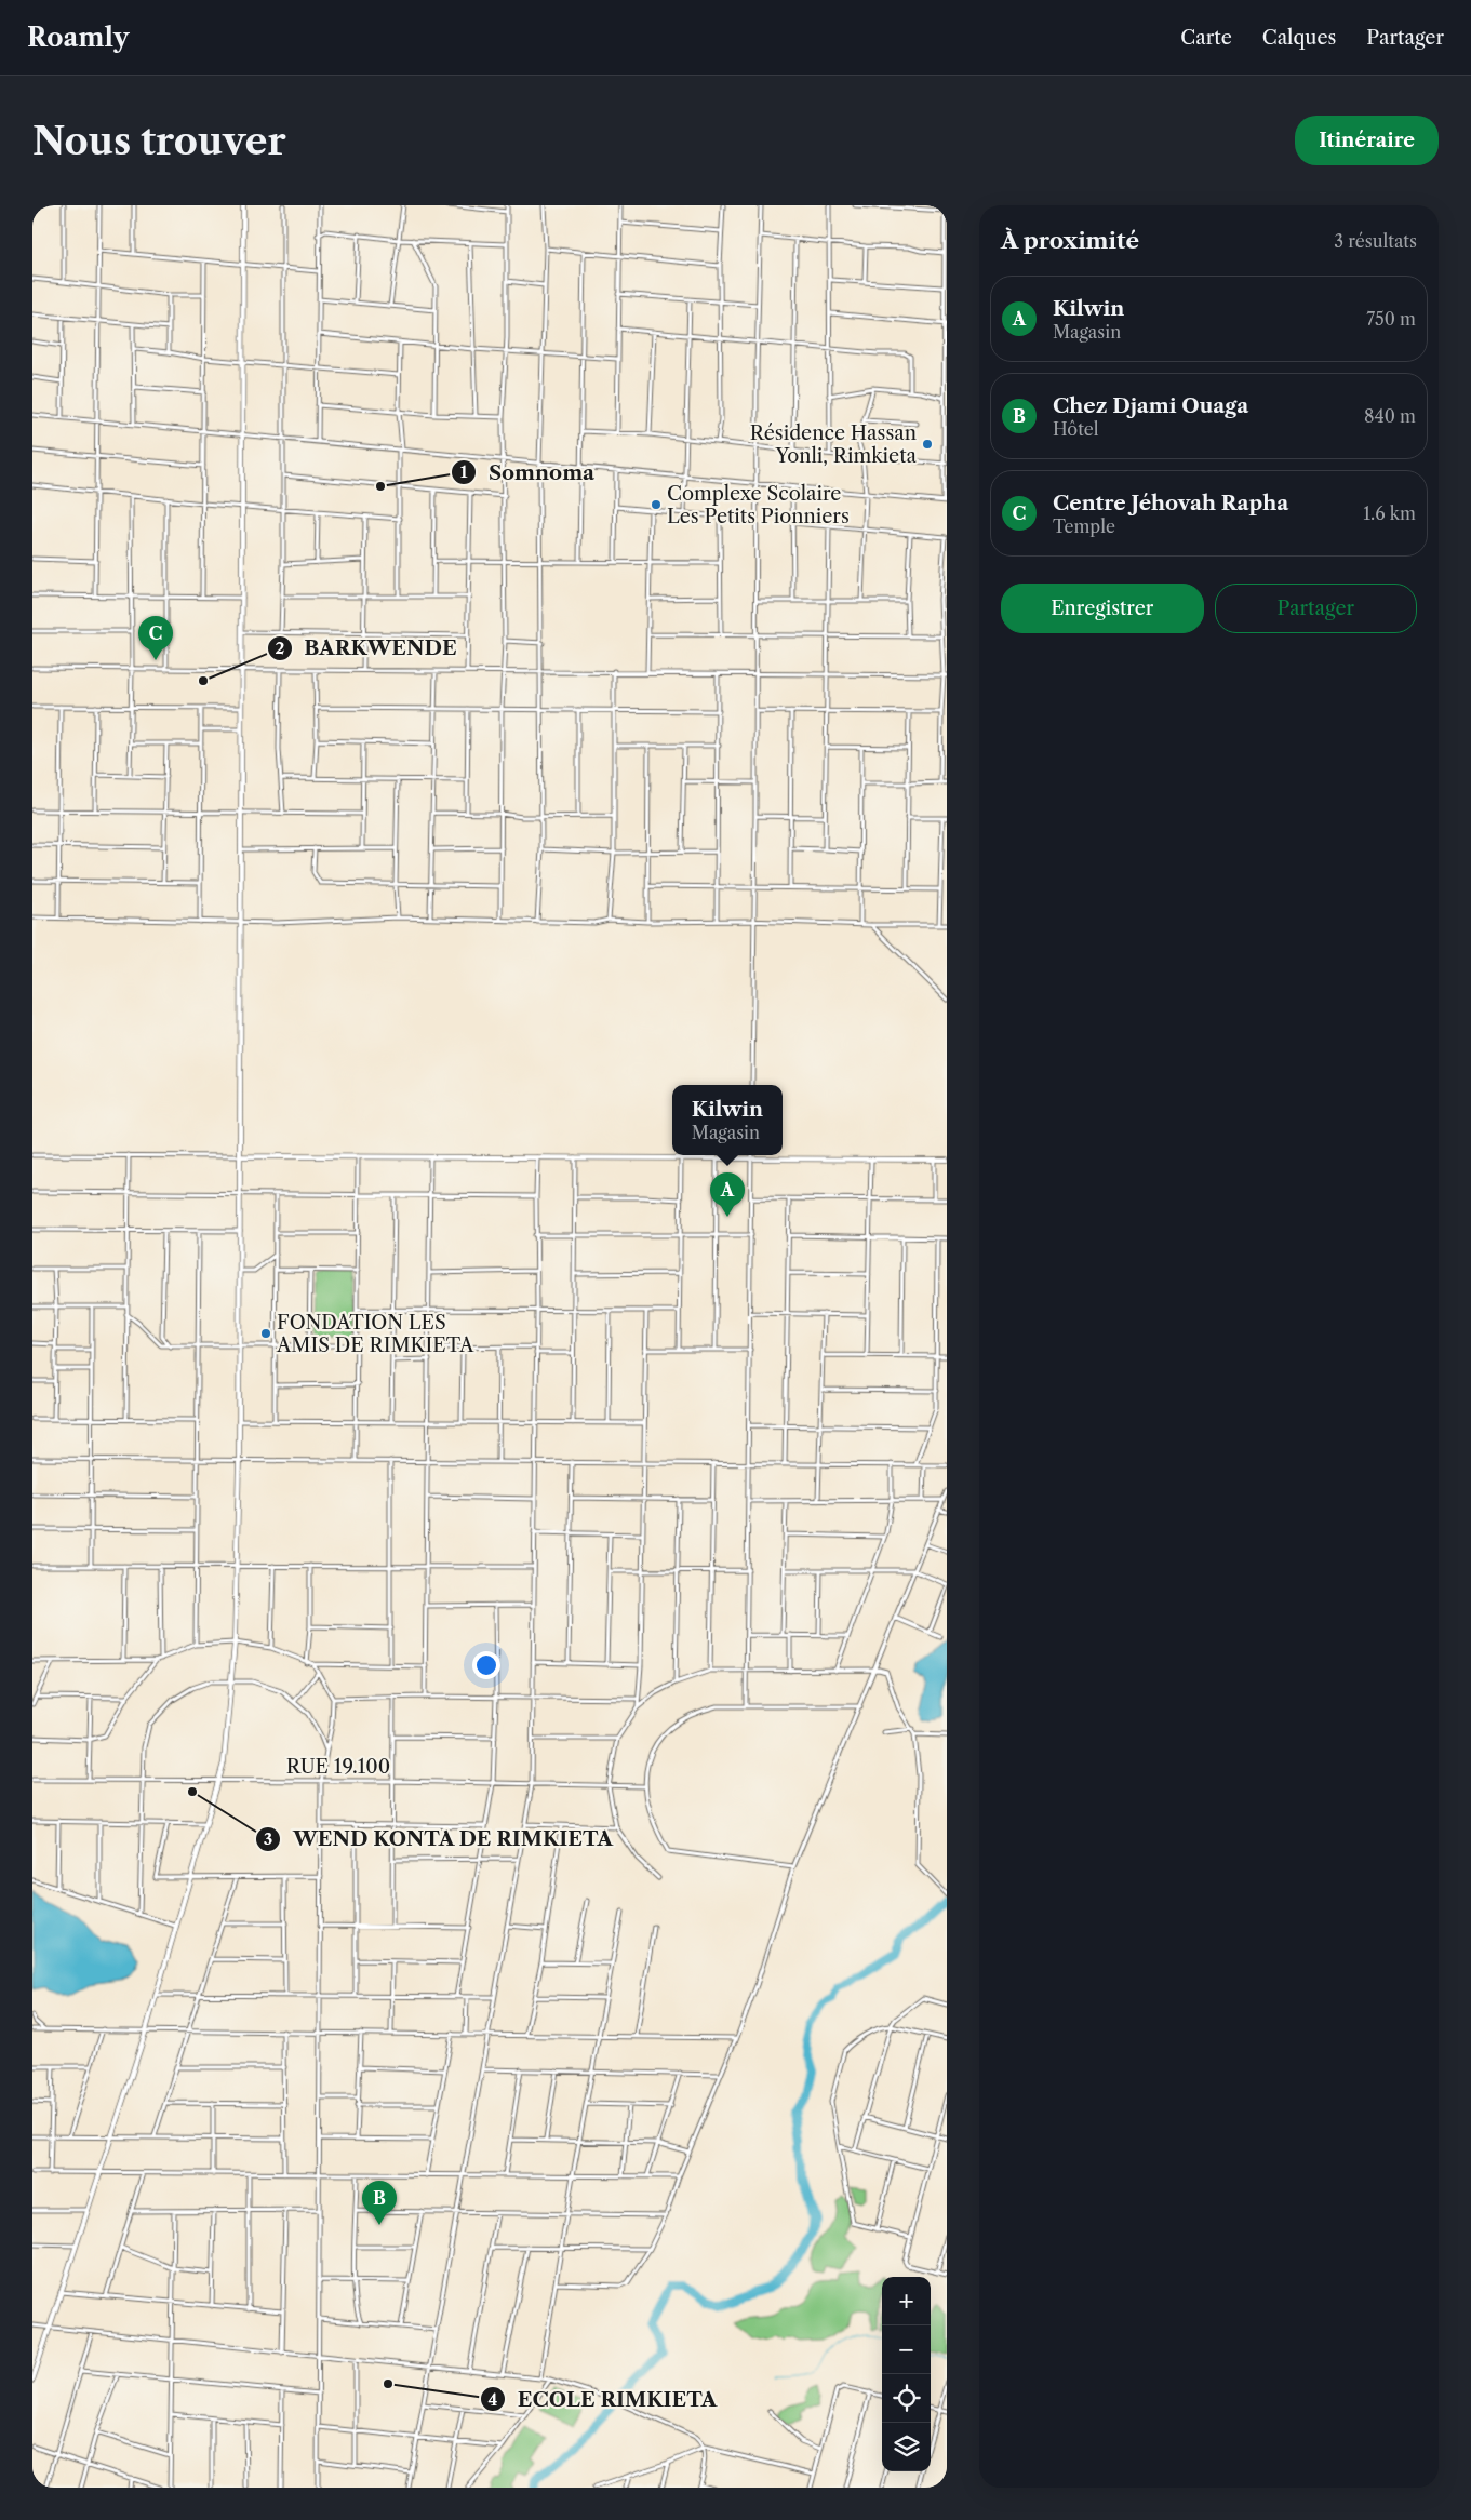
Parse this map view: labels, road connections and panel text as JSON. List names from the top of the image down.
{
  "streets": {
    "street": ["RUE 19.100"]
  },
  "places": [
    "Résidence Hassan Yonli, Rimkieta",
    "Somnoma",
    "Complexe Scolaire Les Petits Pionniers",
    "BARKWENDE",
    "FONDATION LES AMIS DE RIMKIETA",
    "WEND KONTA DE RIMKIETA",
    "ECOLE RIMKIETA"
  ],
  "page": {
    "header": "Roamly",
    "nav": ["Carte", "Calques", "Partager"],
    "buttons": [
      "Itinéraire",
      ["Enregistrer", "Partager"]
    ],
    "title": "Nous trouver",
    "heading": ["À proximité", "3 résultats"],
    "list": [
      {
        "mark": "A",
        "name": "Kilwin",
        "note": "Magasin",
        "value": "750 m"
      },
      {
        "mark": "B",
        "name": "Chez Djami Ouaga",
        "note": "Hôtel",
        "value": "840 m"
      },
      {
        "mark": "C",
        "name": "Centre Jéhovah Rapha",
        "note": "Temple",
        "value": "1.6 km"
      }
    ],
    "pins": ["C", "A", "B"],
    "popup": ["Kilwin", "Magasin"],
    "map_buttons": ["+", "−"]
  }
}
